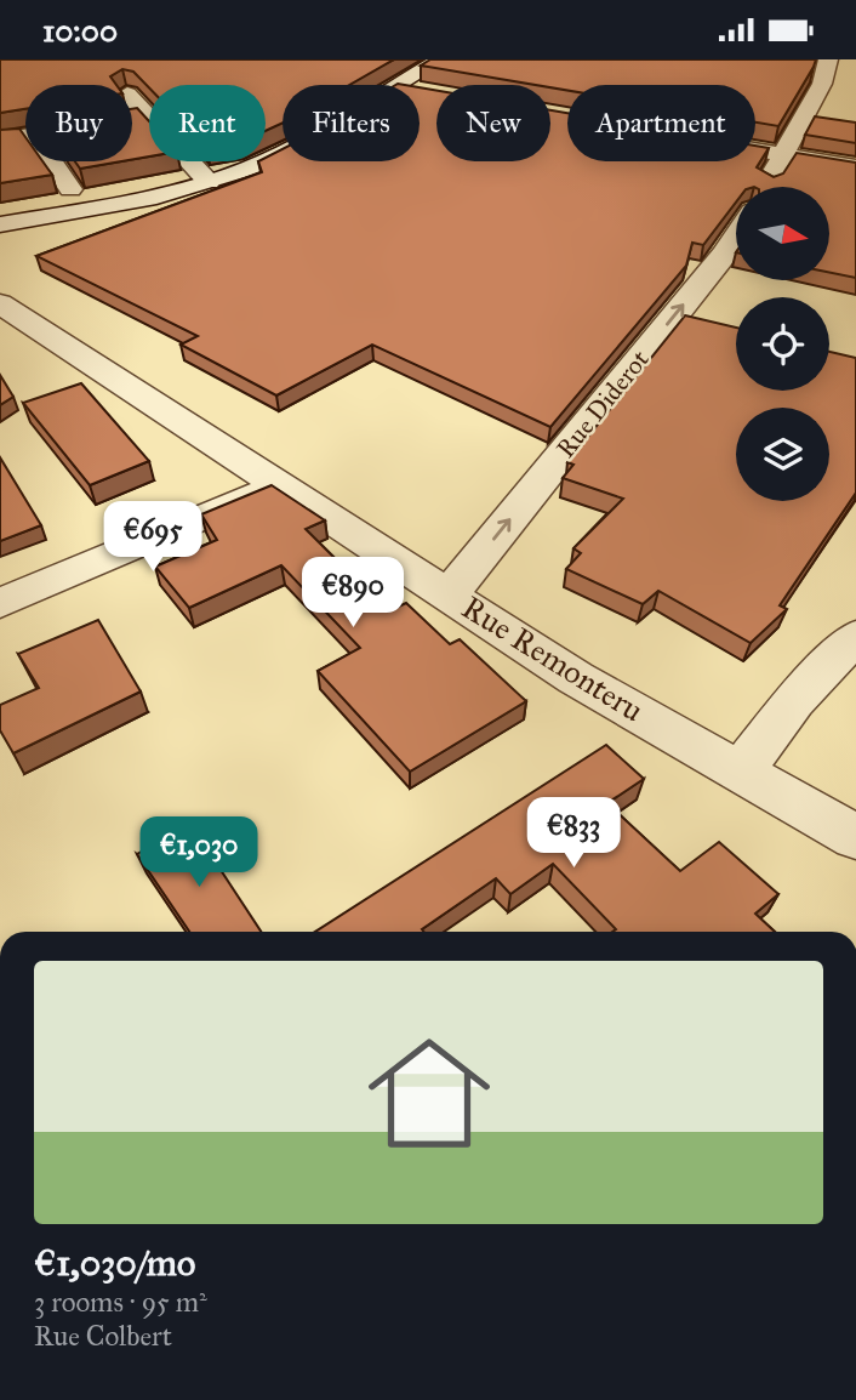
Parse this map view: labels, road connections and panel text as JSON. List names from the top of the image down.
{
  "streets": {
    "street": ["Rue Diderot", "Rue Remonteru"]
  },
  "crossings": [
    ["Rue Diderot", "Rue Remonteru"]
  ],
  "north": "right",
  "page": {
    "status": "10:00",
    "chip": [
      "Buy",
      "Rent",
      "Filters",
      "New",
      "Apartment"
    ],
    "price": [
      "€695",
      "€890",
      "€833",
      "€1,030"
    ],
    "list": [
      {
        "name": "€1,030/mo",
        "note": "3 rooms · 95 m² · Rue Colbert"
      }
    ]
  }
}
